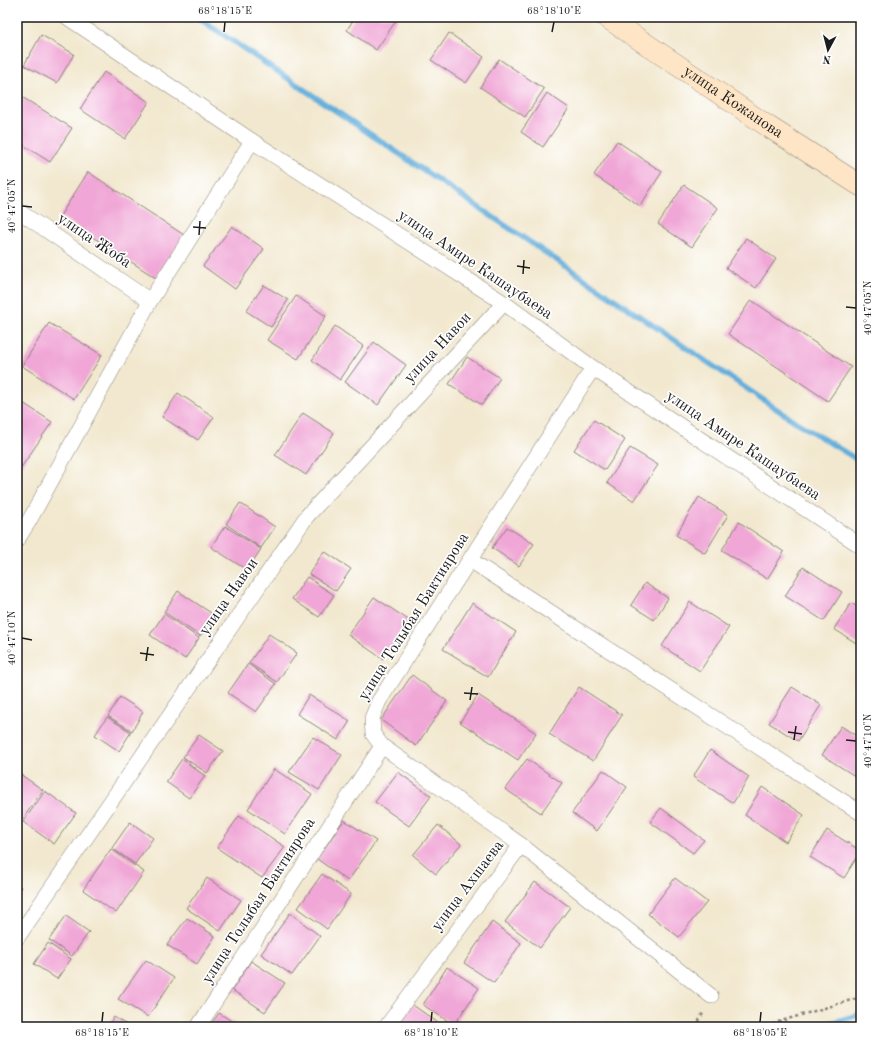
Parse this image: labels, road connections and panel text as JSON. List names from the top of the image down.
{
  "streets": {
    "main road": ["улица Кожанова"],
    "street": [
      "улица Жоба",
      "улица Амире Кашаубаева",
      "улица Навои",
      "улица Толыбая Бактиярова",
      "улица Ахшаева"
    ]
  },
  "crossings": [
    ["улица Амире Кашаубаева", "улица Навои"],
    ["улица Амире Кашаубаева", "улица Толыбая Бактиярова"],
    ["улица Толыбая Бактиярова", "улица Ахшаева"]
  ],
  "north": "bottom",
  "coordinates": [
    "68°18'15\"E",
    "68°18'10\"E",
    "40°47'05\"N",
    "40°47'10\"N",
    "68°18'05\"E"
  ]
}
